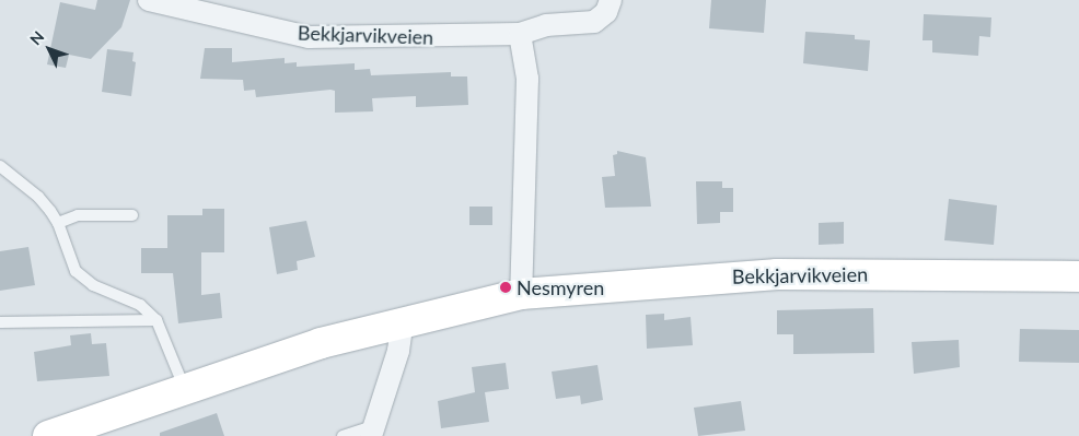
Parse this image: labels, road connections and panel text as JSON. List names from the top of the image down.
{
  "streets": {
    "street": ["Bekkjarvikveien"]
  },
  "places": ["Nesmyren"],
  "north": "top left"
}
